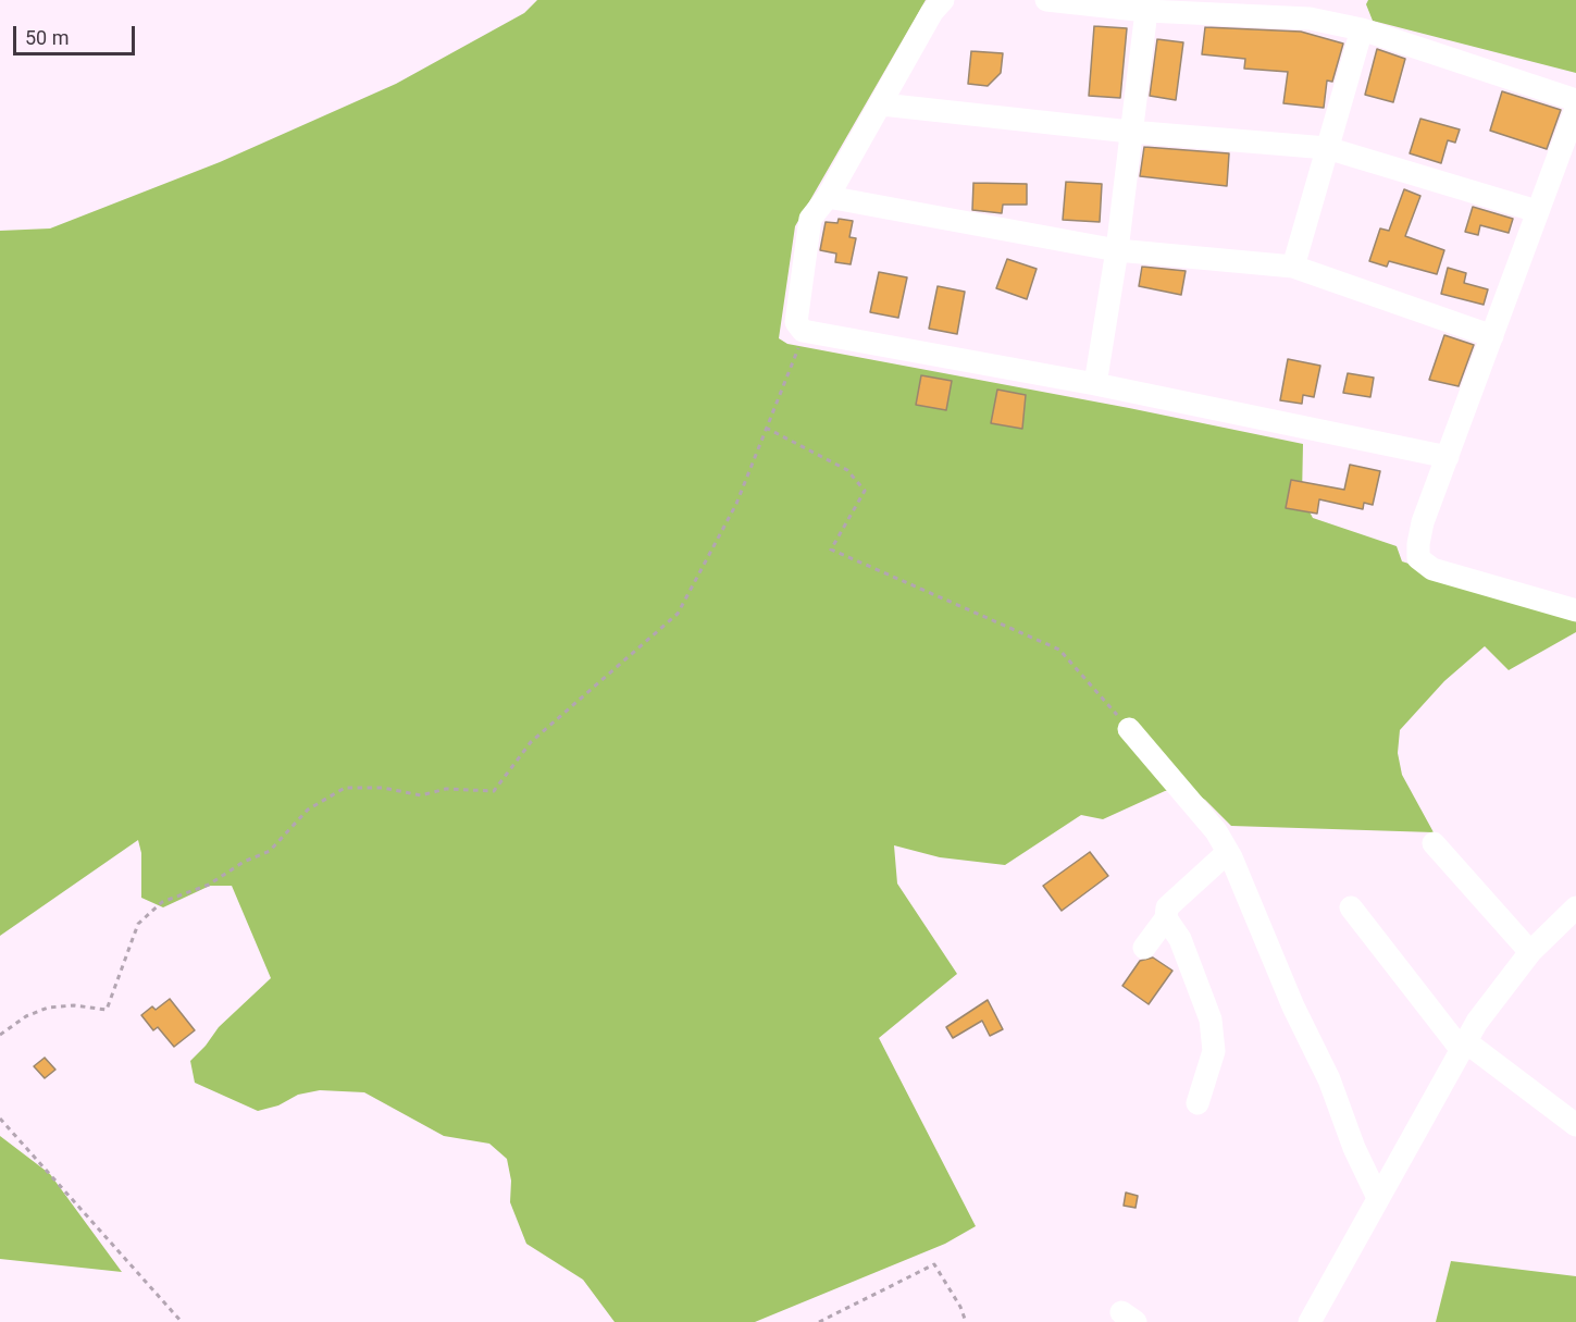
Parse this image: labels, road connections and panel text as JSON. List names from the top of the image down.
{
  "scale_bar": "50 m"
}
